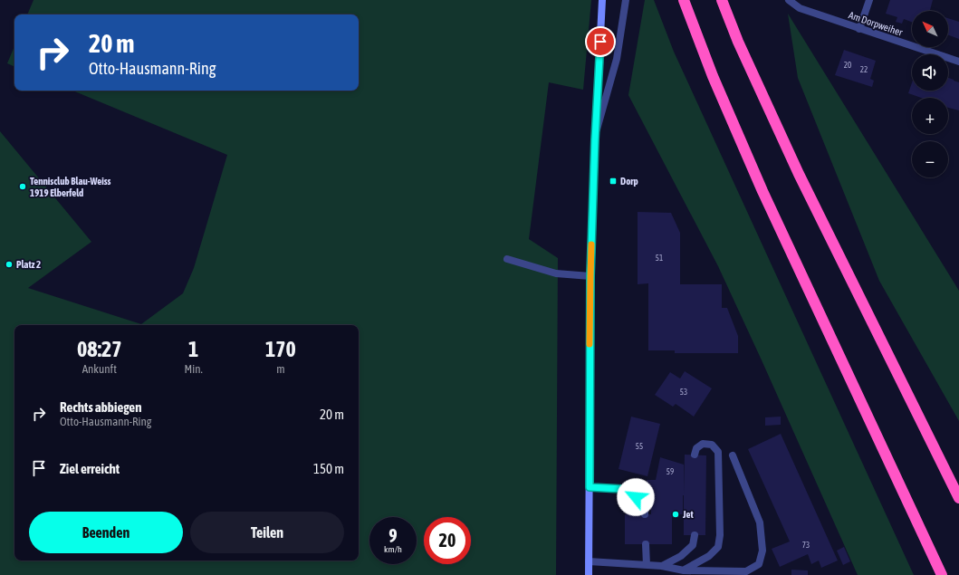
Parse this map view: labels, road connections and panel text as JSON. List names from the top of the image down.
{
  "streets": {
    "street": ["Am Dorpweiher"]
  },
  "places": {
    "transit": ["Dorp"],
    "other": ["Tennisclub Blau-Weiss 1919 Elberfeld", "Platz 2", "Jet"]
  },
  "house_numbers": [
    "20",
    "22",
    "51",
    "53",
    "55",
    "59",
    "73"
  ],
  "north": "top left",
  "page": {
    "map_buttons": ["+", "−"],
    "turn": ["20 m", "Otto-Hausmann-Ring"],
    "eta": [
      "08:27",
      "Ankunft",
      "1",
      "Min.",
      "170",
      "m"
    ],
    "list": [
      {
        "name": "Rechts abbiegen",
        "note": "Otto-Hausmann-Ring",
        "value": "20 m"
      },
      {
        "name": "Ziel erreicht",
        "value": "150 m"
      }
    ],
    "buttons": ["Beenden", "Teilen"],
    "speed": "9 km/h",
    "limit": "20"
  }
}
